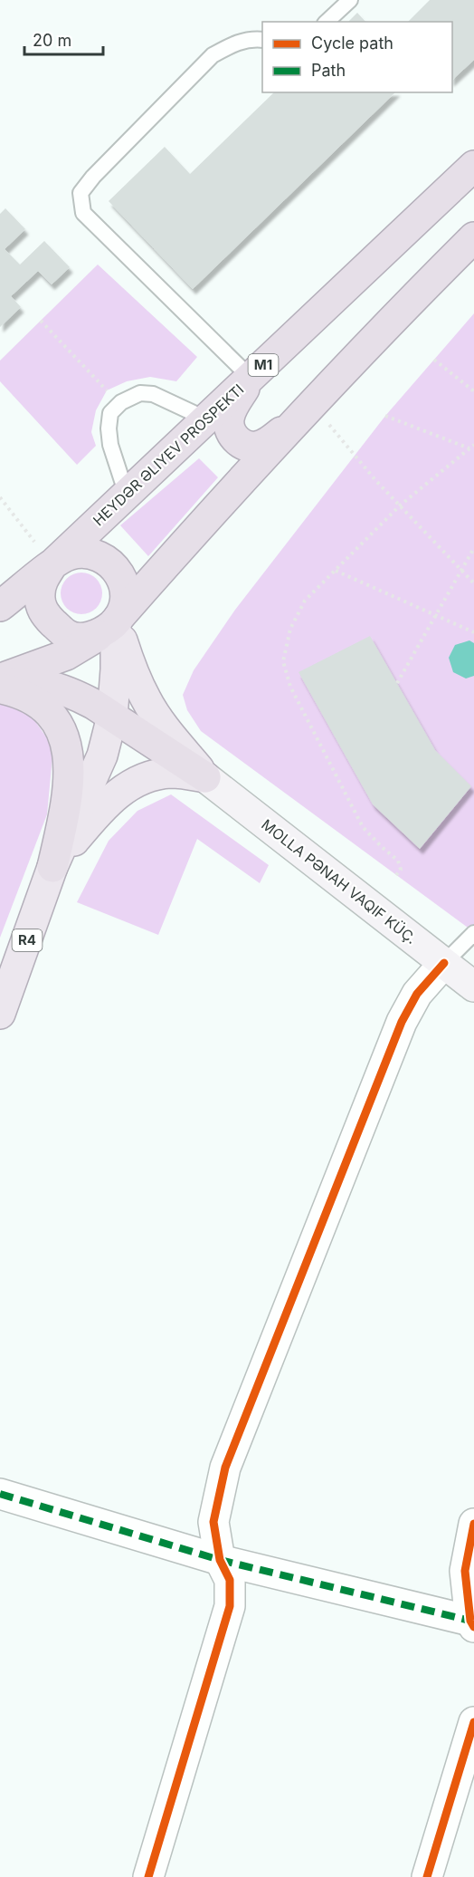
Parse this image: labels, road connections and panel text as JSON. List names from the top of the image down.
{
  "streets": {
    "highway": ["M1", "HEYDƏR ƏLIYEV PROSPEKTI"],
    "main road": ["MOLLA PƏNAH VAQIF KÜÇ.", "R4"]
  },
  "crossings": [
    ["M1", "HEYDƏR ƏLIYEV PROSPEKTI"]
  ],
  "legend": ["Cycle path", "Path"],
  "scale_bar": "20 m"
}
